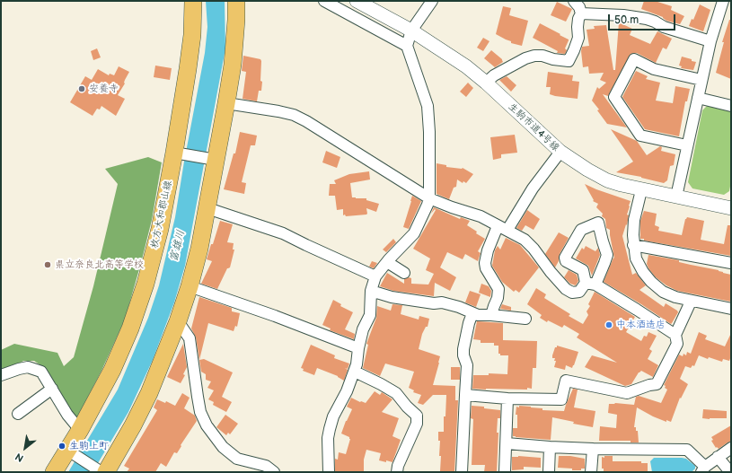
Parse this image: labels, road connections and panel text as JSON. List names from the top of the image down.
{
  "streets": {
    "main road": ["枚方大和郡山線"],
    "street": ["生駒市道4号線"]
  },
  "water": ["富雄川"],
  "places": [
    "安養寺",
    "県立奈良北高等学校",
    "中本酒造店",
    "生駒上町"
  ],
  "scale_bar": "50 m",
  "north": "bottom left"
}
